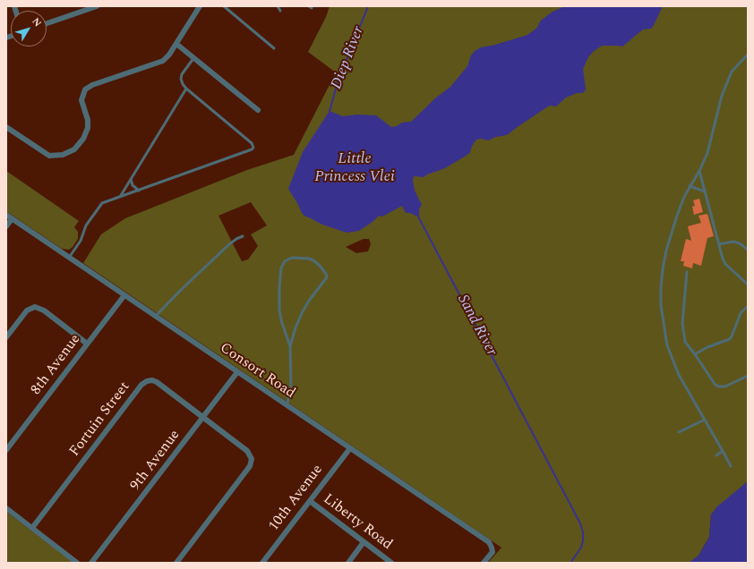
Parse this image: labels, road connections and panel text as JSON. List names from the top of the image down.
{
  "streets": {
    "street": [
      "8th Avenue",
      "Consort Road",
      "Fortuin Street",
      "9th Avenue",
      "10th Avenue",
      "Liberty Road"
    ]
  },
  "crossings": [
    ["8th Avenue", "Consort Road"],
    ["Consort Road", "9th Avenue"],
    ["Consort Road", "10th Avenue"],
    ["Fortuin Street", "9th Avenue"],
    ["10th Avenue", "Liberty Road"]
  ],
  "water": ["Diep River", "Little Princess Vlei", "Sand River"],
  "north": "top right"
}
